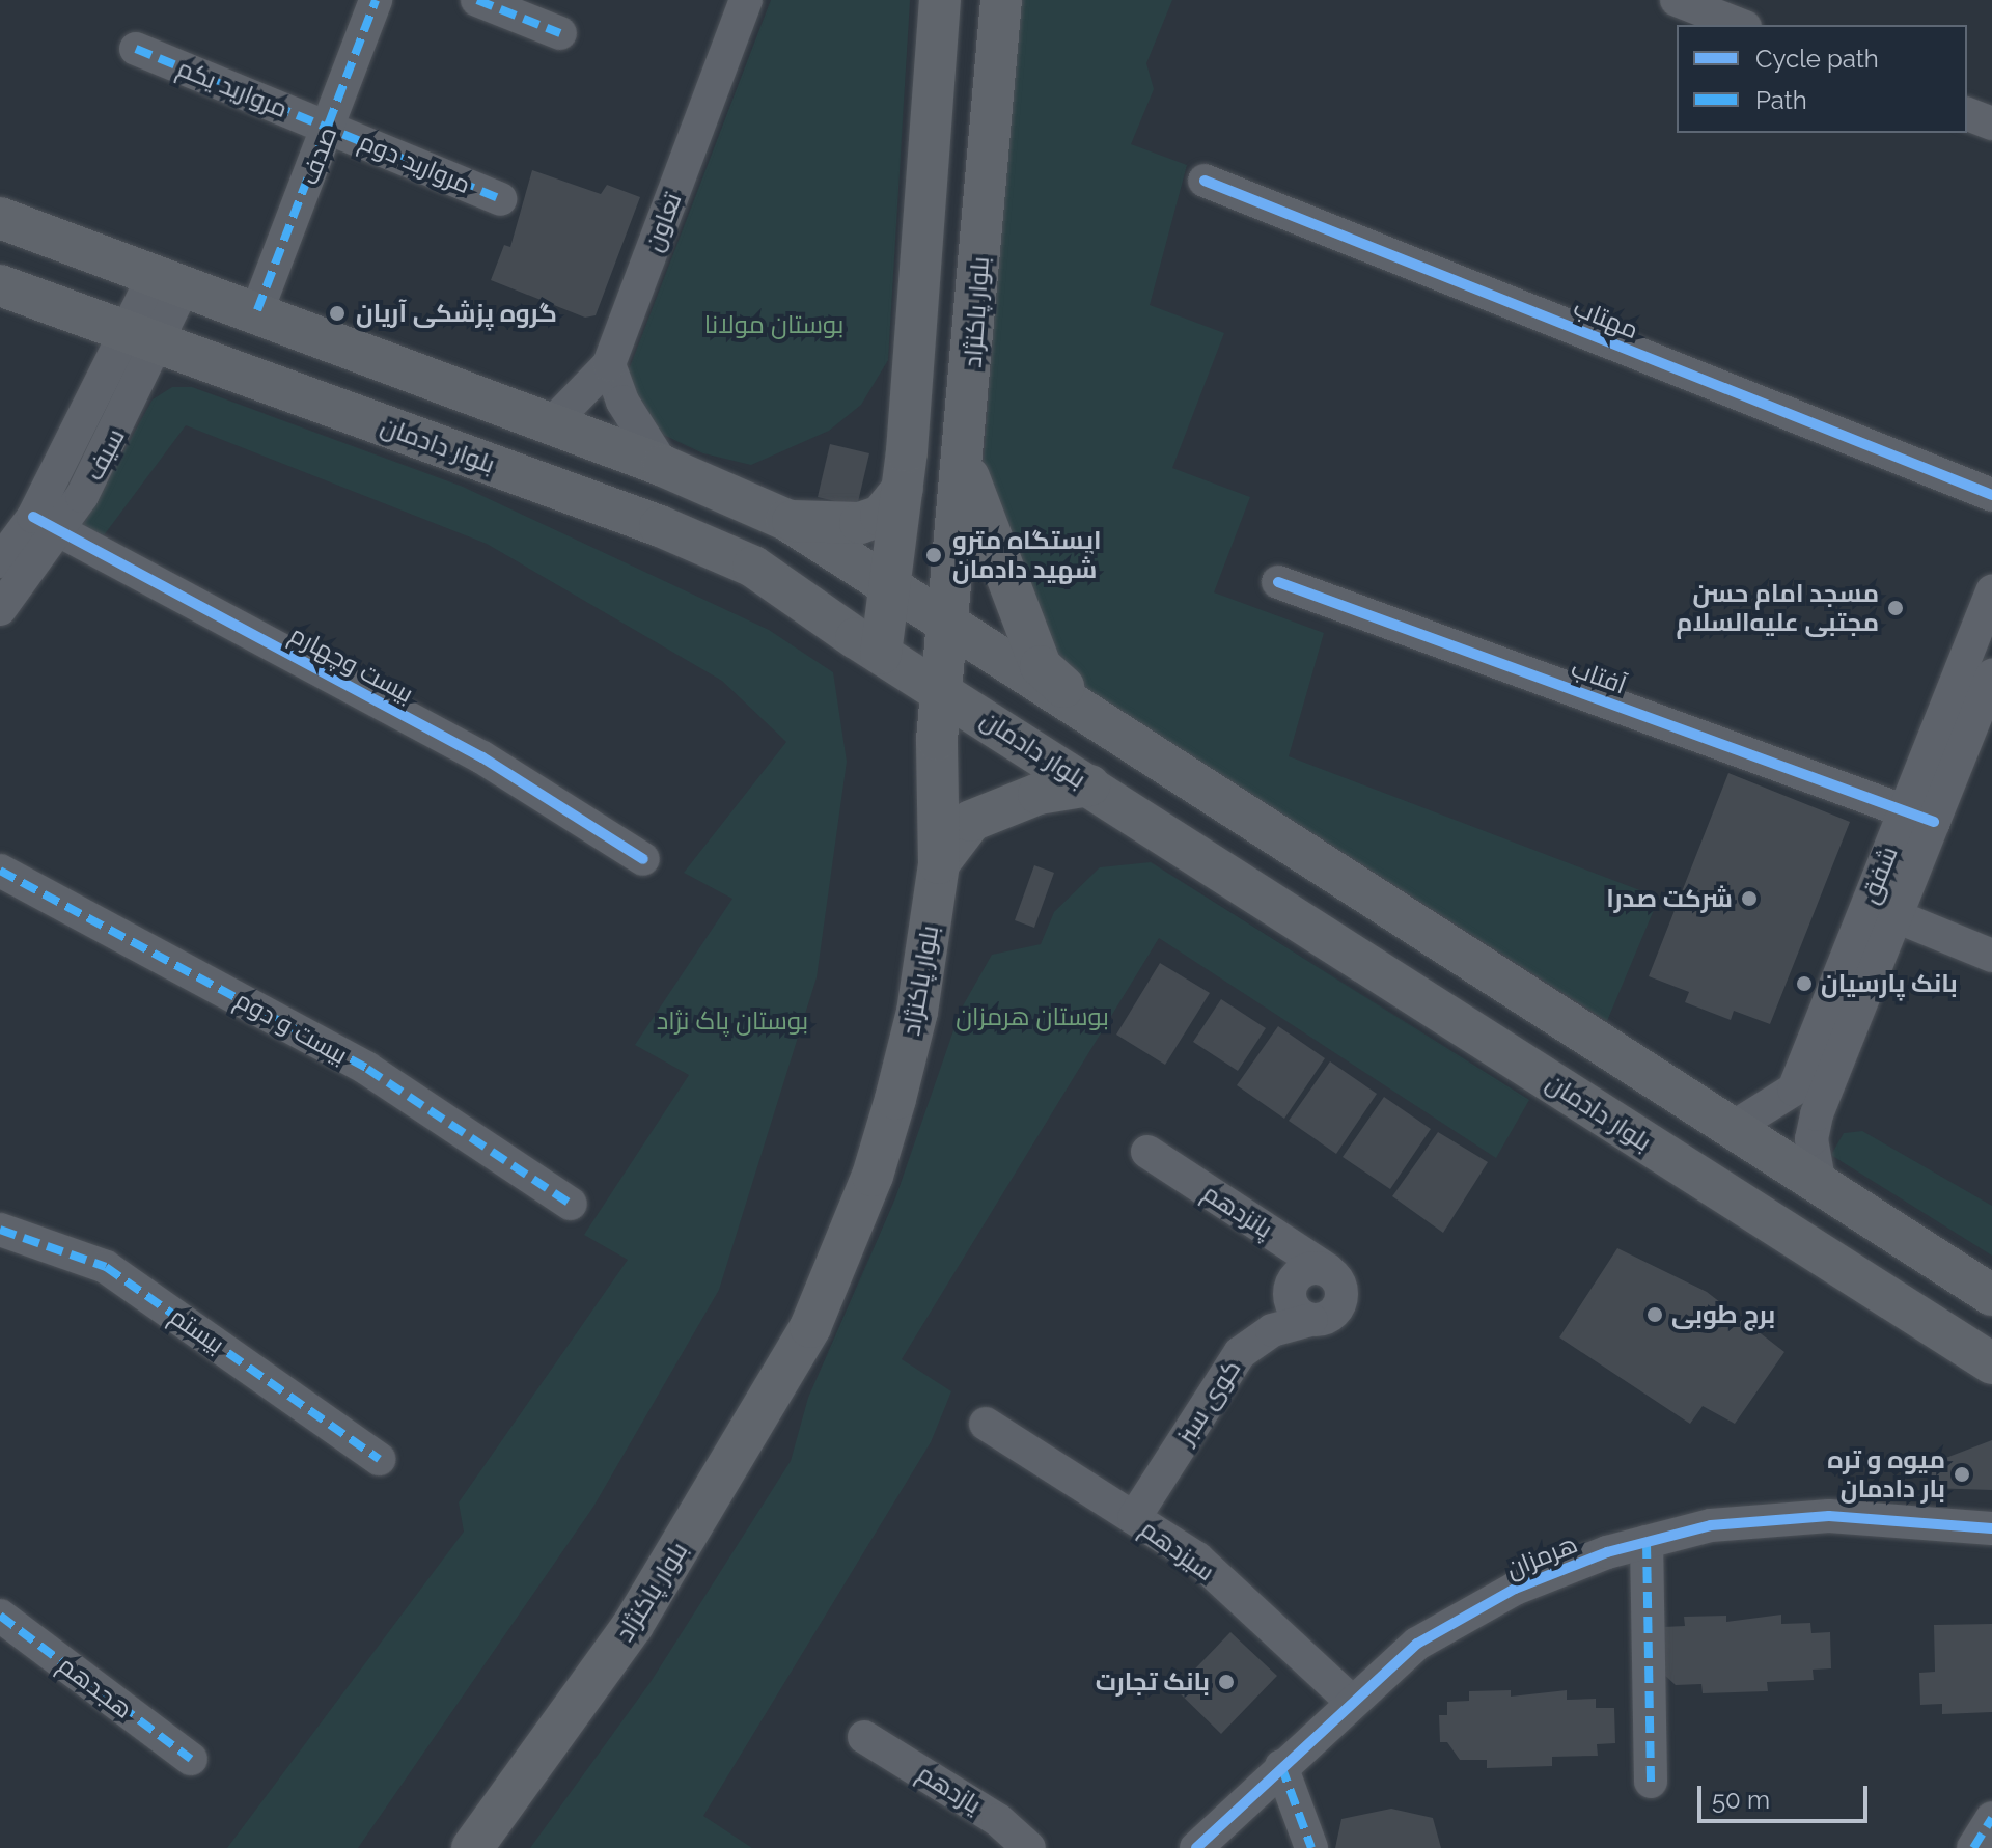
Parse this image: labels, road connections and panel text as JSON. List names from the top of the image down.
{
  "streets": {
    "main road": ["بلوار پاکنژاد", "بلوار دادمان"],
    "street": [
      "مروارید یکم",
      "صدف",
      "مروارید دوم",
      "تعاون",
      "مهتاب",
      "سیف",
      "بیست وچهارم",
      "آفتاب",
      "شفق",
      "بیست و دوم",
      "پانزدهم",
      "بیستم",
      "کوی سبز",
      "سیزدهم",
      "هرمزان",
      "هجدهم",
      "یازدهم"
    ]
  },
  "crossings": [
    ["مروارید یکم", "صدف"],
    ["مروارید یکم", "مروارید دوم"],
    ["صدف", "مروارید دوم"],
    ["بلوار پاکنژاد", "بلوار دادمان"],
    ["بلوار دادمان", "سیف"],
    ["سیف", "بیست وچهارم"],
    ["آفتاب", "شفق"],
    ["پانزدهم", "کوی سبز"],
    ["کوی سبز", "سیزدهم"],
    ["سیزدهم", "هرمزان"]
  ],
  "parks": ["بوستان مولانا", "بوستان هرمزان", "بوستان پاک نژاد"],
  "places": [
    "گروه پزشکی آریان",
    "ایستگاه مترو شهید دادمان",
    "مسجد امام حسن مجتبی علیه‌السلام",
    "شرکت صدرا",
    "بانک پارسیان",
    "برج طوبی",
    "میوه و تره بار دادمان",
    "بانک تجارت"
  ],
  "legend": ["Cycle path", "Path"],
  "scale_bar": "50 m"
}
